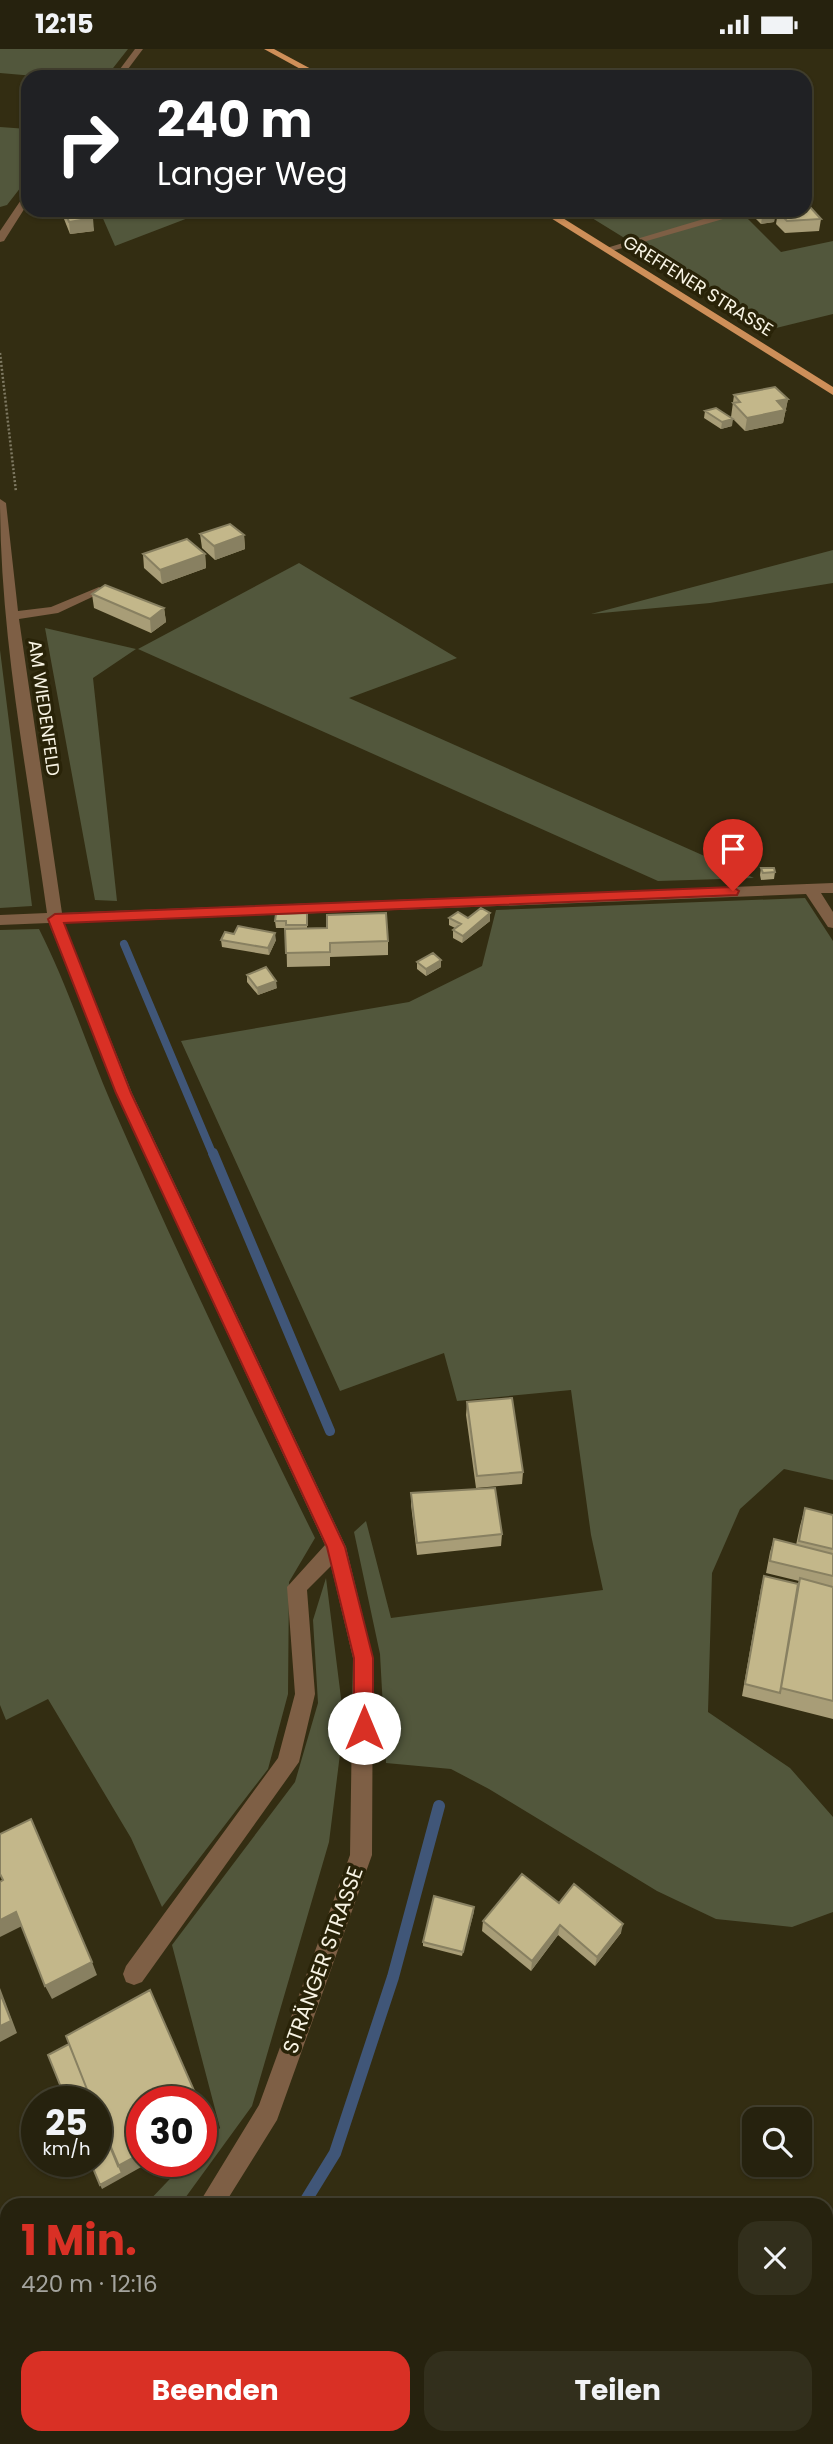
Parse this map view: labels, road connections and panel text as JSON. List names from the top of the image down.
{
  "streets": {
    "main road": ["GREFFENER STRASSE"],
    "street": ["AM WIEDENFELD", "STRÄNGER STRASSE"]
  },
  "crossings": [
    ["AM WIEDENFELD", "STRÄNGER STRASSE"]
  ],
  "page": {
    "status": "12:15",
    "turn": ["240 m", "Langer Weg"],
    "speed": "25 km/h",
    "limit": "30",
    "heading": ["1 Min.", "420 m · 12:16"],
    "buttons": ["Beenden", "Teilen"]
  }
}
